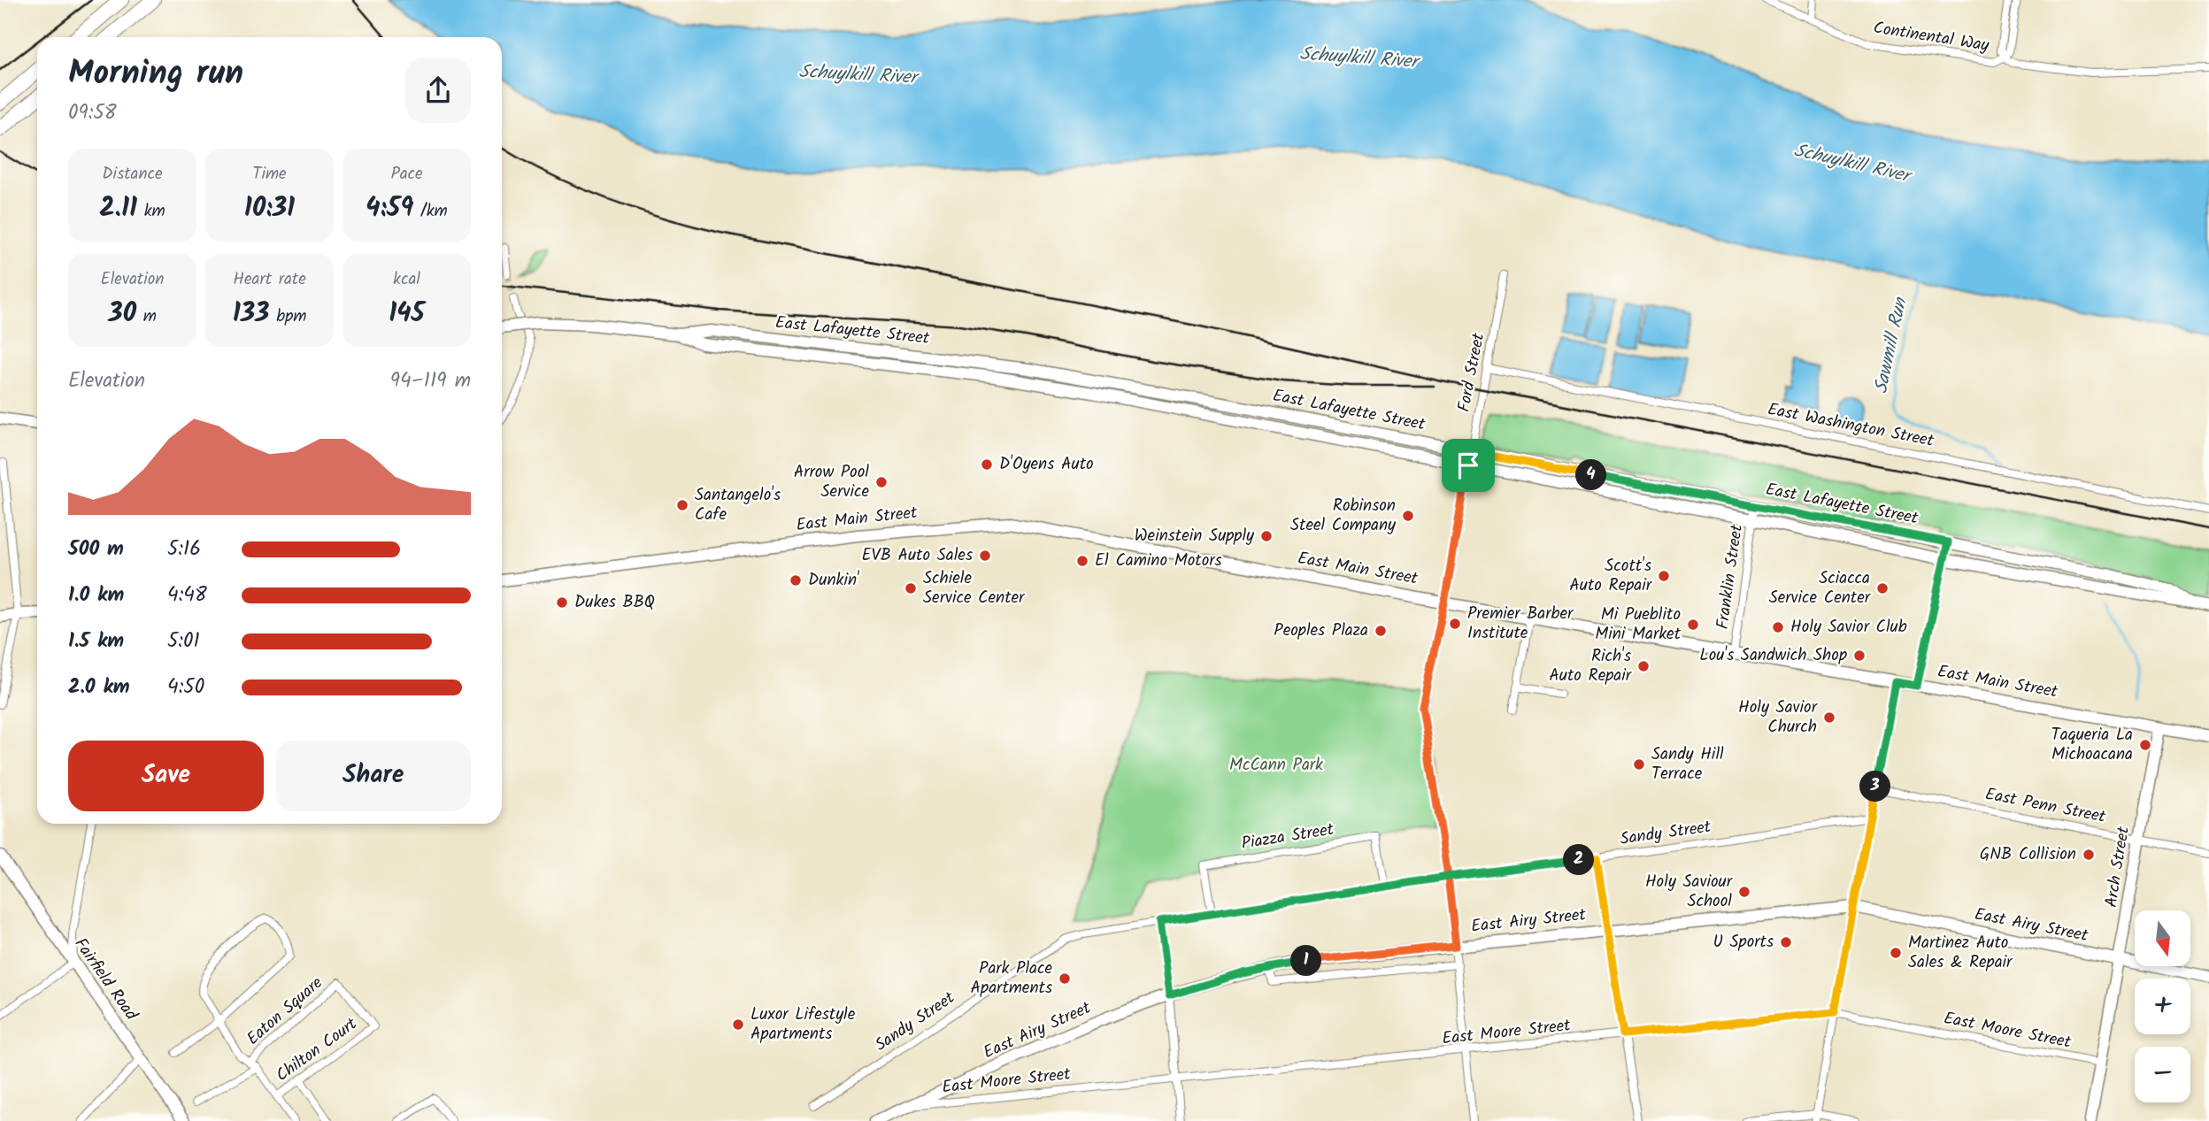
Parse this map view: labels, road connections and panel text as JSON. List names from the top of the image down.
{
  "streets": {
    "street": [
      "Continental Way",
      "East Lafayette Street",
      "Ford Street",
      "East Washington Street",
      "East Main Street",
      "Franklin Street",
      "East Penn Street",
      "Sandy Street",
      "Piazza Street",
      "Arch Street",
      "East Airy Street",
      "Fairfield Road",
      "Eaton Square",
      "East Moore Street",
      "Chilton Court"
    ]
  },
  "crossings": [
    ["East Lafayette Street", "Ford Street"],
    ["East Lafayette Street", "Franklin Street"],
    ["Ford Street", "East Washington Street"],
    ["Ford Street", "East Main Street"],
    ["Ford Street", "Sandy Street"],
    ["Ford Street", "East Airy Street"],
    ["Ford Street", "East Moore Street"],
    ["East Main Street", "Franklin Street"],
    ["East Main Street", "Arch Street"],
    ["East Penn Street", "Arch Street"],
    ["Sandy Street", "Piazza Street"],
    ["Arch Street", "East Airy Street"],
    ["Arch Street", "East Moore Street"],
    ["East Airy Street", "East Moore Street"],
    ["Eaton Square", "Chilton Court"]
  ],
  "water": ["Schuylkill River", "Sawmill Run"],
  "parks": ["McCann Park"],
  "places": [
    "D'Oyens Auto",
    "Arrow Pool Service",
    "Santangelo's Cafe",
    "Robinson Steel Company",
    "Weinstein Supply",
    "EVB Auto Sales",
    "El Camino Motors",
    "Scott's Auto Repair",
    "Dunkin'",
    "Schiele Service Center",
    "Sciacca Service Center",
    "Dukes BBQ",
    "Premier Barber Institute",
    "Mi Pueblito Mini Market",
    "Holy Savior Club",
    "Peoples Plaza",
    "Lou's Sandwich Shop",
    "Rich's Auto Repair",
    "Holy Savior Church",
    "Taqueria La Michoacana",
    "Sandy Hill Terrace",
    "GNB Collision",
    "Holy Saviour School",
    "U Sports",
    "Martinez Auto Sales & Repair",
    "Park Place Apartments",
    "Luxor Lifestyle Apartments"
  ],
  "north": "bottom",
  "page": {
    "heading": ["Morning run", "09:58"],
    "stats": [
      ["Distance", "2.11 km"],
      ["Time", "10:31"],
      ["Pace", "4:59 /km"],
      ["Elevation", "30 m"],
      ["Heart rate", "133 bpm"],
      ["kcal", "145"]
    ],
    "chart": ["Elevation", "94–119 m"],
    "pins": [
      "4",
      "3",
      "2",
      "1"
    ],
    "list": [
      {
        "name": "500 m",
        "note": "5:16"
      },
      {
        "name": "1.0 km",
        "note": "4:48"
      },
      {
        "name": "1.5 km",
        "note": "5:01"
      },
      {
        "name": "2.0 km",
        "note": "4:50"
      }
    ],
    "buttons": ["Save", "Share"],
    "map_buttons": ["+", "−"]
  }
}
